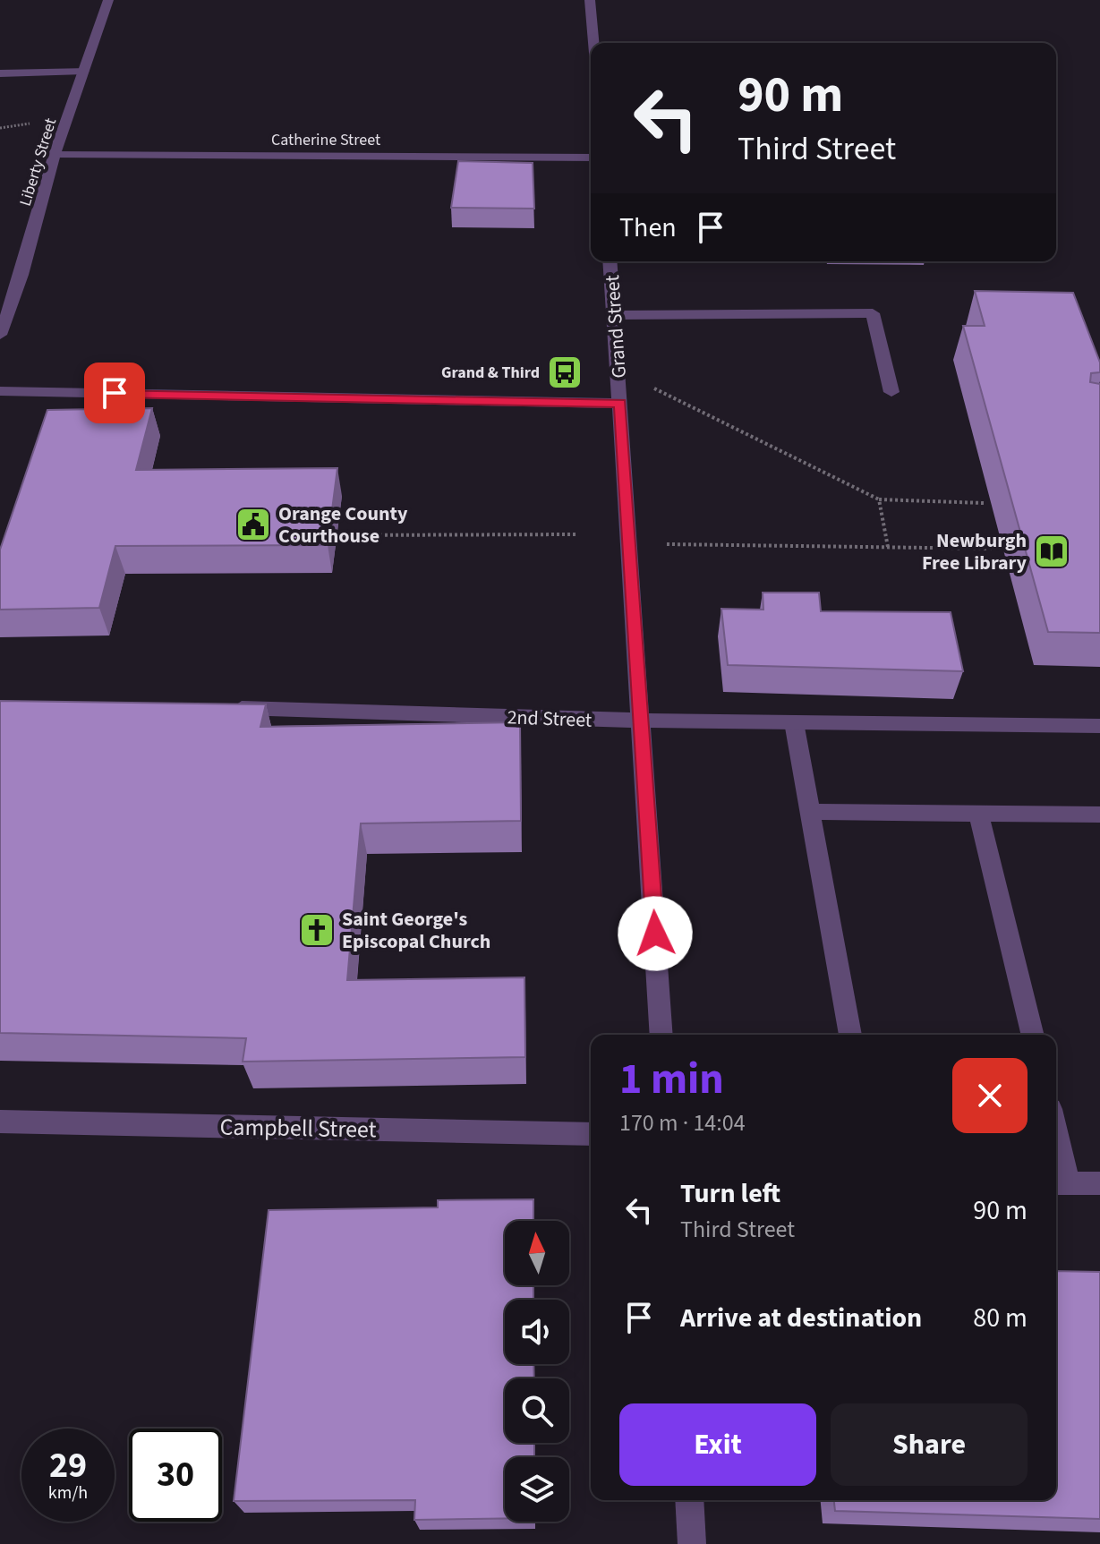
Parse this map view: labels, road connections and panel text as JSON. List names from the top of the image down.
{
  "streets": {
    "street": [
      "Catherine Street",
      "Liberty Street",
      "Grand Street",
      "2nd Street",
      "Campbell Street"
    ]
  },
  "crossings": [
    ["Catherine Street", "Liberty Street"],
    ["Grand Street", "2nd Street"]
  ],
  "places": {
    "bus stop": ["Grand & Third"],
    "public building": ["Orange County Courthouse"],
    "library": ["Newburgh Free Library"],
    "church": ["Saint George's Episcopal Church"]
  },
  "north": "top",
  "page": {
    "turn": ["90 m", "Third Street"],
    "then": "Then",
    "heading": ["1 min", "170 m · 14:04"],
    "list": [
      {
        "name": "Turn left",
        "note": "Third Street",
        "value": "90 m"
      },
      {
        "name": "Arrive at destination",
        "value": "80 m"
      }
    ],
    "buttons": ["Exit", "Share"],
    "speed": "29 km/h",
    "limit": "30"
  }
}
